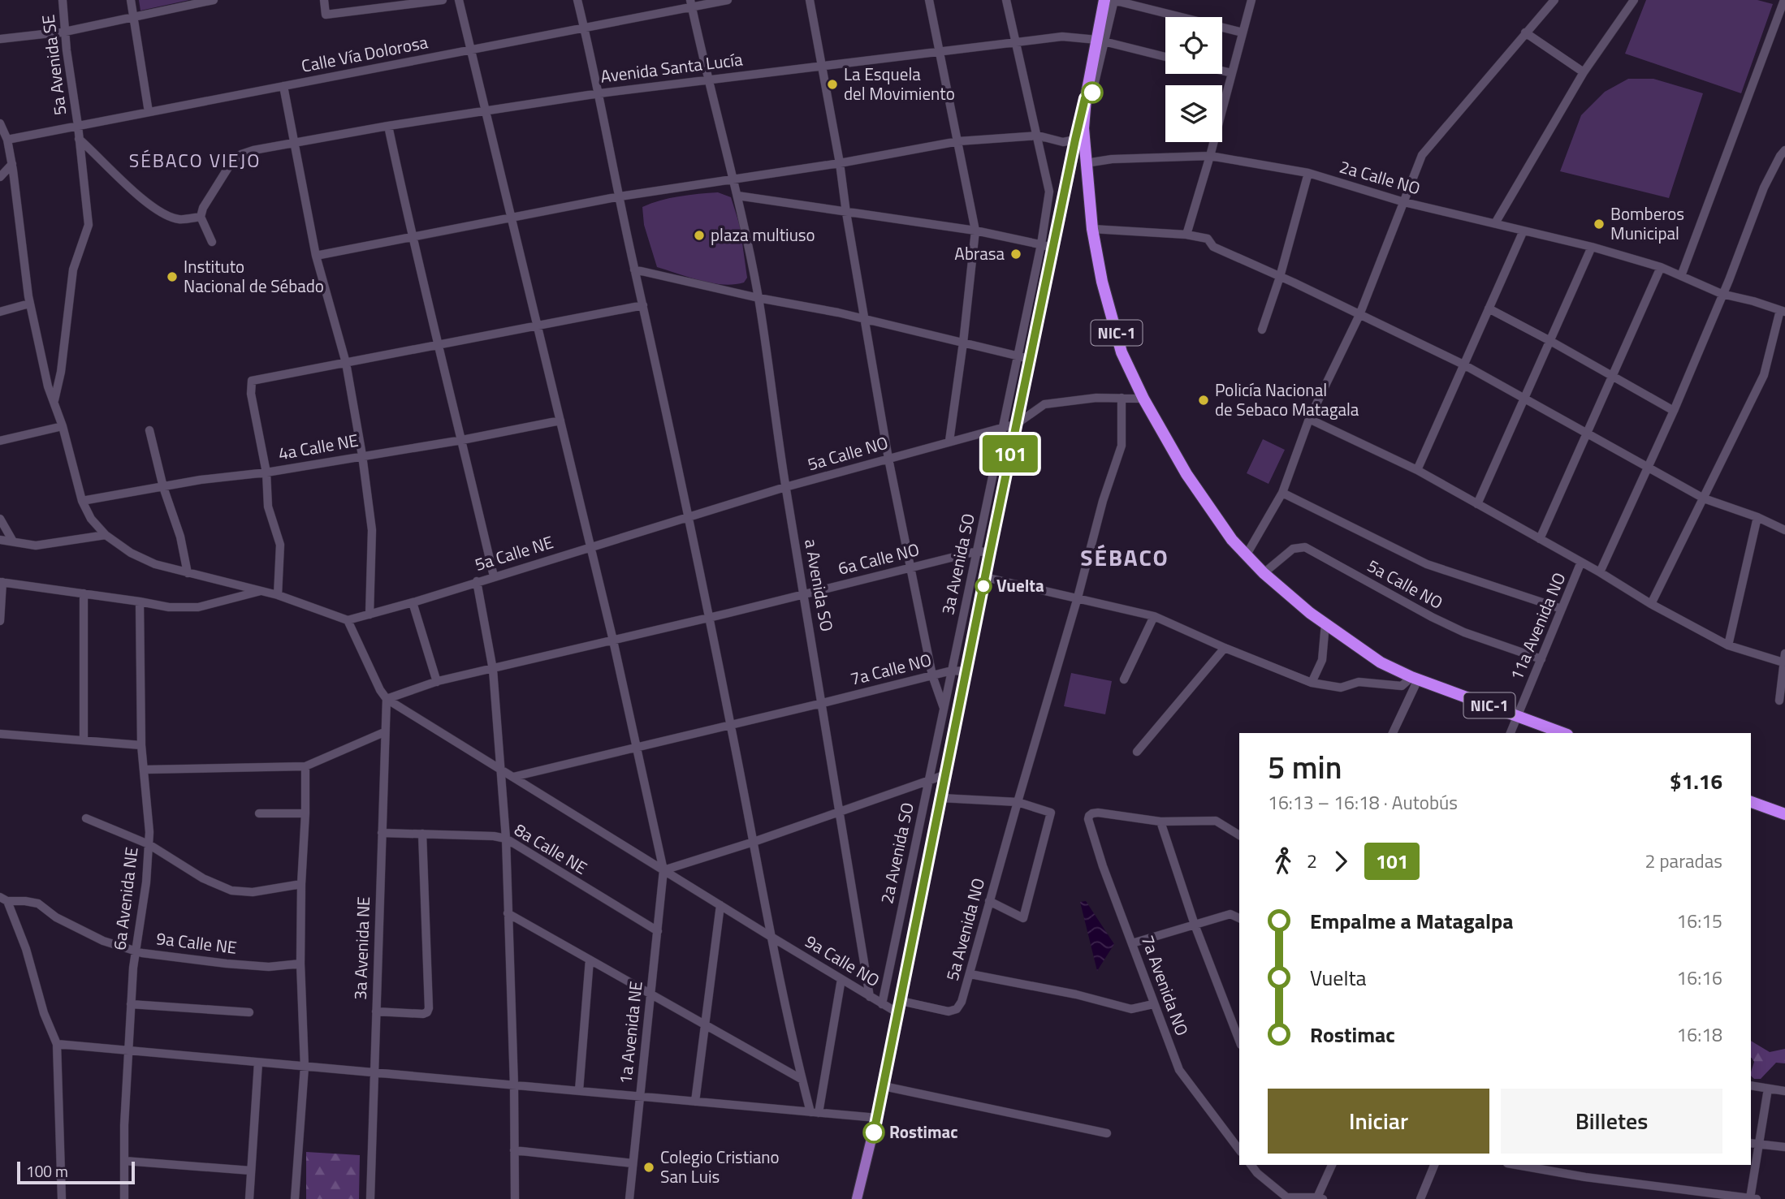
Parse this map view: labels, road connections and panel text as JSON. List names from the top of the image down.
{
  "streets": {
    "highway": ["NIC-1"],
    "street": [
      "Calle Vía Dolorosa",
      "5a Avenida SE",
      "Avenida Santa Lucía",
      "2a Calle NO",
      "4a Calle NE",
      "5a Calle NO",
      "5a Calle NE",
      "6a Calle NO",
      "3a Avenida SO",
      "a Avenida SO",
      "11a Avenida NO",
      "7a Calle NO",
      "8a Calle NE",
      "2a Avenida SO",
      "6a Avenida NE",
      "5a Avenida NO",
      "9a Calle NE",
      "3a Avenida NE",
      "9a Calle NO",
      "7a Avenida NO",
      "1a Avenida NE"
    ]
  },
  "crossings": [
    ["Calle Vía Dolorosa", "5a Avenida SE"],
    ["Calle Vía Dolorosa", "a Avenida SO"],
    ["Avenida Santa Lucía", "NIC-1"],
    ["Avenida Santa Lucía", "3a Avenida SO"],
    ["Avenida Santa Lucía", "a Avenida SO"],
    ["Avenida Santa Lucía", "1a Avenida NE"],
    ["2a Calle NO", "NIC-1"],
    ["NIC-1", "5a Calle NO"],
    ["NIC-1", "11a Avenida NO"],
    ["4a Calle NE", "1a Avenida NE"],
    ["5a Calle NO", "5a Calle NE"],
    ["5a Calle NO", "3a Avenida SO"],
    ["5a Calle NO", "a Avenida SO"],
    ["5a Calle NO", "11a Avenida NO"],
    ["5a Calle NE", "1a Avenida NE"],
    ["6a Calle NO", "3a Avenida SO"],
    ["6a Calle NO", "a Avenida SO"],
    ["6a Calle NO", "3a Avenida NE"],
    ["6a Calle NO", "9a Calle NO"],
    ["6a Calle NO", "1a Avenida NE"],
    ["3a Avenida SO", "7a Calle NO"],
    ["3a Avenida SO", "2a Avenida SO"],
    ["a Avenida SO", "7a Calle NO"],
    ["a Avenida SO", "9a Calle NO"],
    ["7a Calle NO", "9a Calle NO"],
    ["7a Calle NO", "1a Avenida NE"],
    ["8a Calle NE", "3a Avenida NE"],
    ["8a Calle NE", "1a Avenida NE"],
    ["2a Avenida SO", "9a Calle NO"],
    ["6a Avenida NE", "9a Calle NE"],
    ["3a Avenida NE", "9a Calle NO"],
    ["9a Calle NO", "1a Avenida NE"]
  ],
  "districts": ["SÉBACO VIEJO", "SÉBACO"],
  "places": [
    "La Esquela del Movimiento",
    "Bomberos Municipal",
    "plaza multiuso",
    "Abrasa",
    "Instituto Nacional de Sébado",
    "Policía Nacional de Sebaco Matagala",
    "Vuelta",
    "Rostimac",
    "Colegio Cristiano San Luis"
  ],
  "lines": ["bus line 101"],
  "scale_bar": "100 m",
  "page": {
    "on_map": "101",
    "heading": ["5 min", "16:13 – 16:18 · Autobús", "$1.16"],
    "legs": ["2", "101", "2 paradas"],
    "list": [
      {
        "name": "Empalme a Matagalpa",
        "value": "16:15"
      },
      {
        "name": "Vuelta",
        "value": "16:16"
      },
      {
        "name": "Rostimac",
        "value": "16:18"
      }
    ],
    "buttons": ["Iniciar", "Billetes"],
    "scale": "100 m"
  }
}
